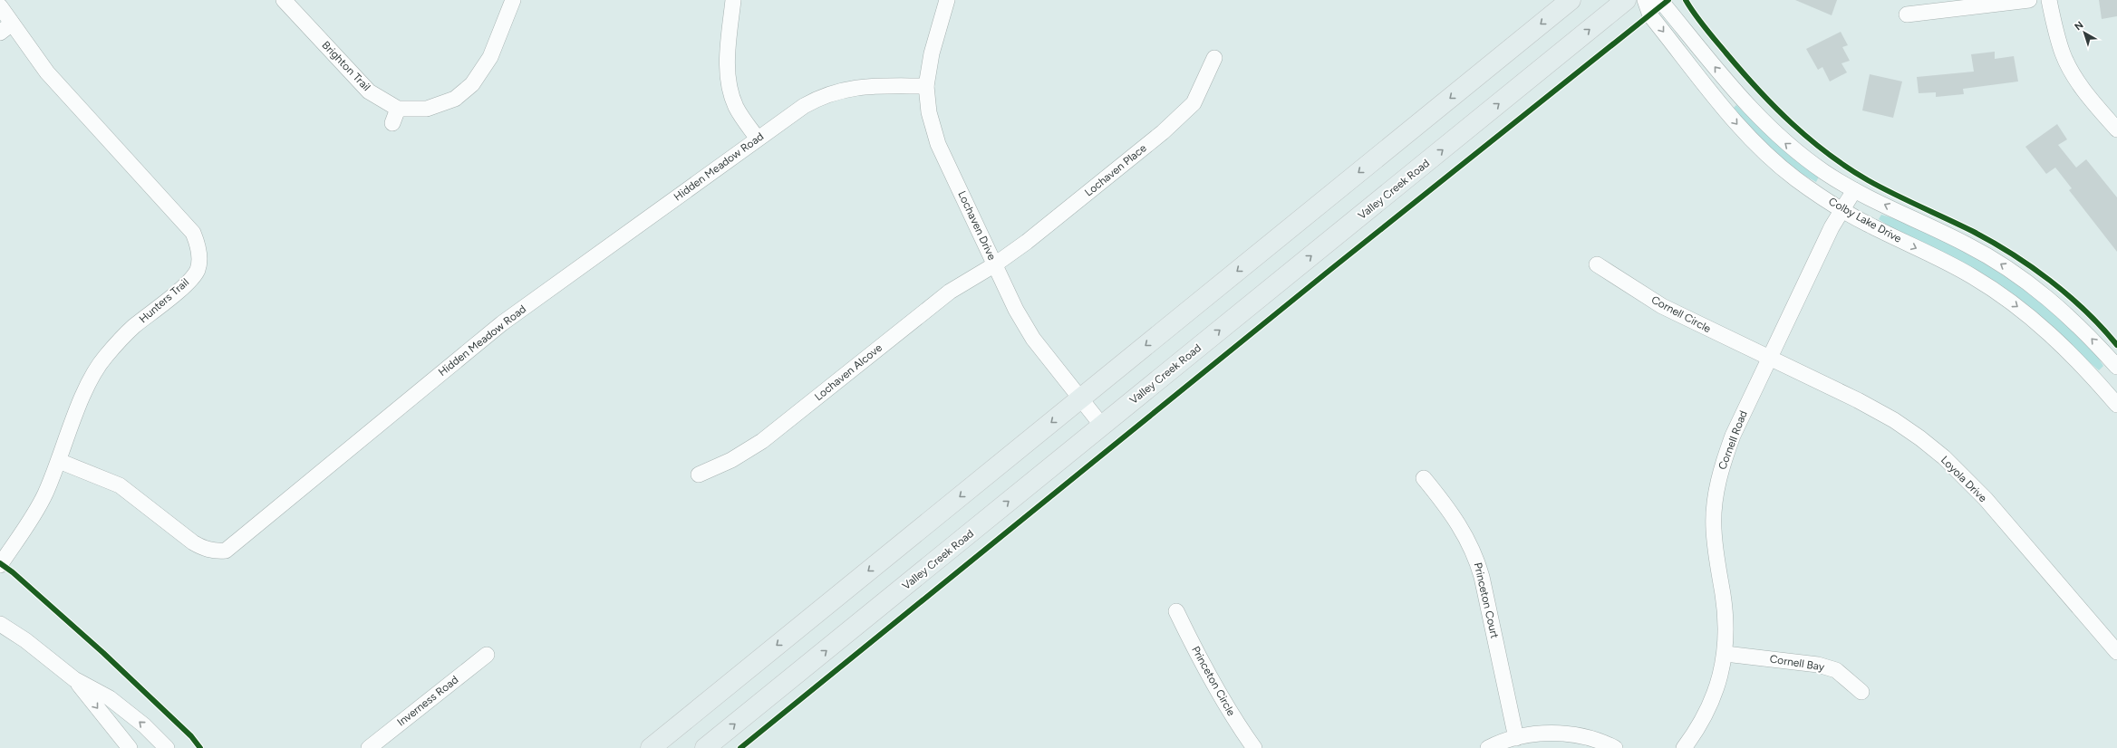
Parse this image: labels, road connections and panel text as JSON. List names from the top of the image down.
{
  "streets": {
    "main road": ["Valley Creek Road"],
    "street": [
      "Brighton Trail",
      "Hidden Meadow Road",
      "Lochaven Place",
      "Colby Lake Drive",
      "Lochaven Drive",
      "Hunters Trail",
      "Cornell Circle",
      "Lochaven Alcove",
      "Cornell Road",
      "Loyola Drive",
      "Princeton Court",
      "Cornell Bay",
      "Princeton Circle",
      "Inverness Road"
    ]
  },
  "crossings": [
    ["Hidden Meadow Road", "Lochaven Drive"],
    ["Hidden Meadow Road", "Hunters Trail"],
    ["Lochaven Place", "Lochaven Drive"],
    ["Lochaven Place", "Lochaven Alcove"],
    ["Valley Creek Road", "Lochaven Drive"],
    ["Colby Lake Drive", "Cornell Road"],
    ["Lochaven Drive", "Lochaven Alcove"],
    ["Cornell Circle", "Cornell Road"],
    ["Cornell Circle", "Loyola Drive"],
    ["Cornell Road", "Loyola Drive"],
    ["Cornell Road", "Cornell Bay"]
  ],
  "north": "top left"
}
